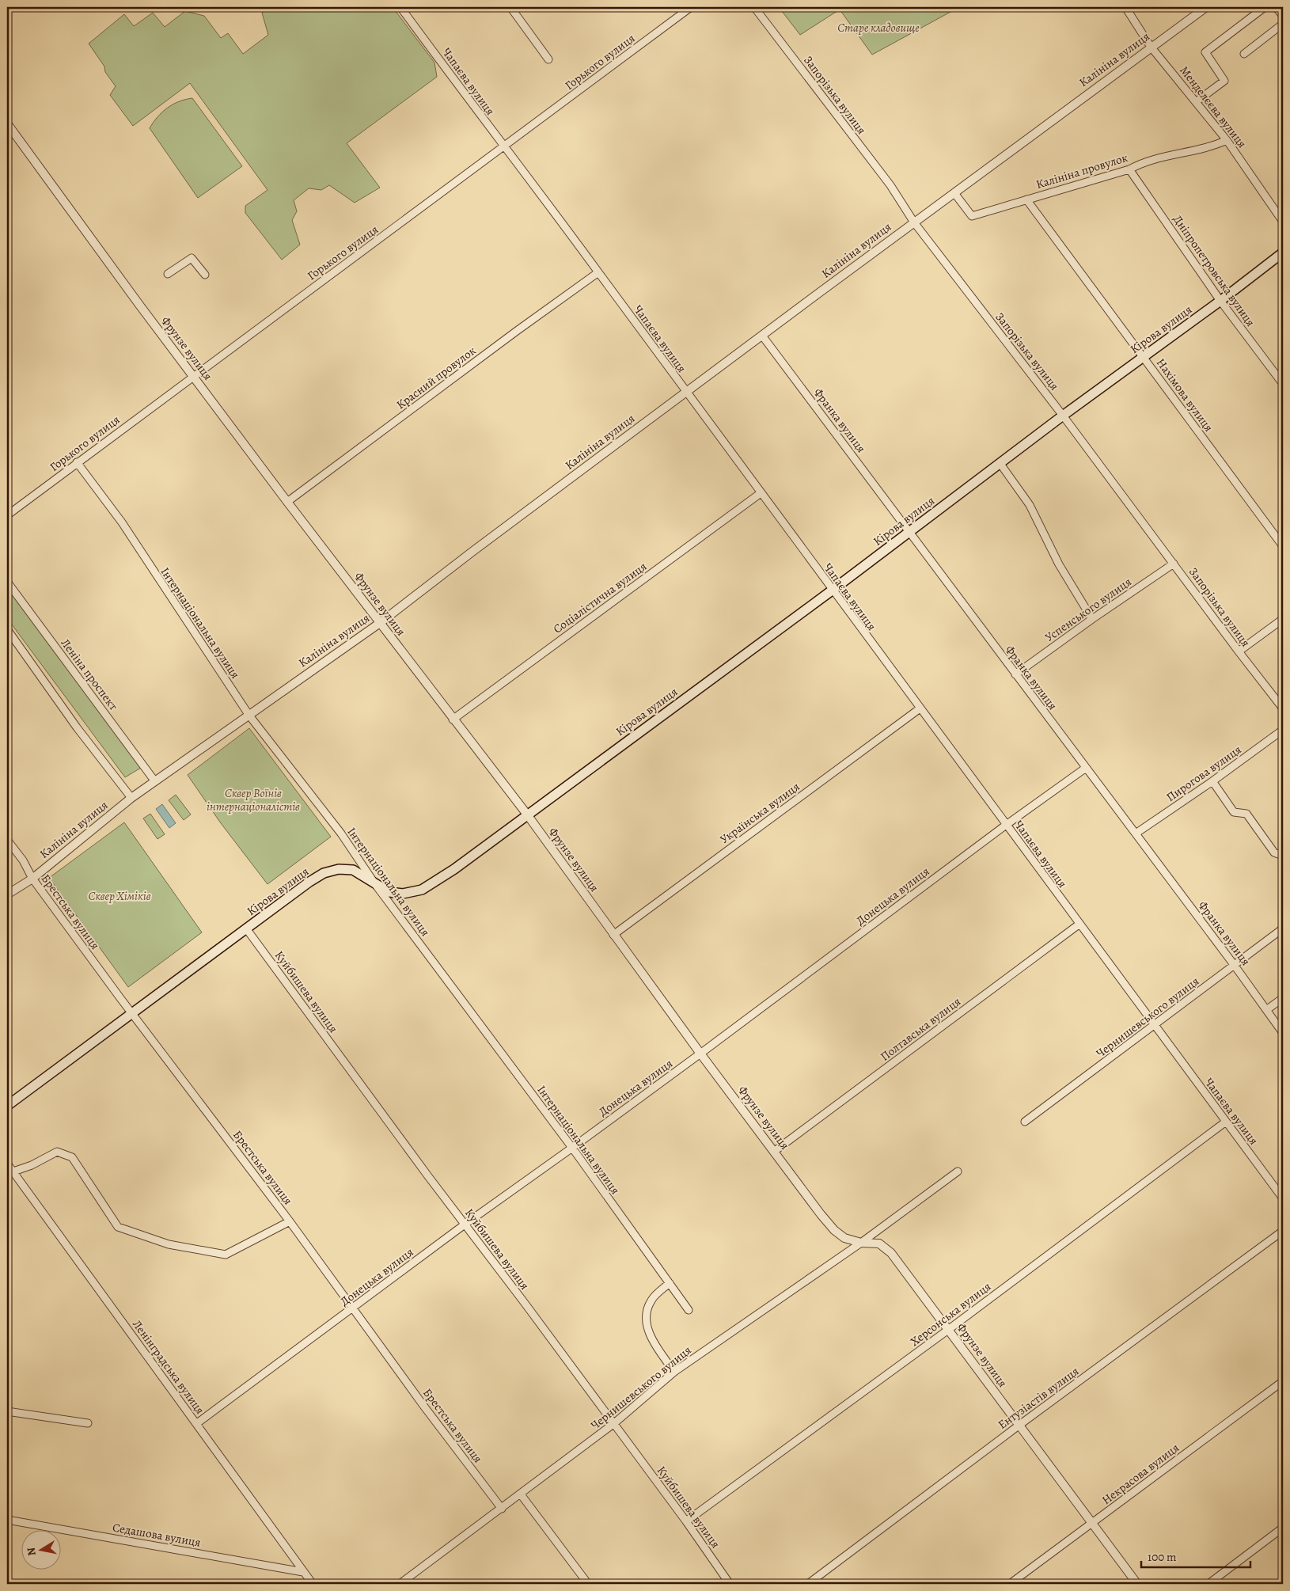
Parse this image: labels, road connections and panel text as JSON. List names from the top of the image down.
{
  "streets": {
    "main road": ["Кірова вулиця"],
    "street": [
      "Калініна вулиця",
      "Горького вулиця",
      "Чапаєва вулиця",
      "Запорізька вулиця",
      "Менделєєва вулиця",
      "Калініна провулок",
      "Дніпропетровська вулиця",
      "Фрунзе вулиця",
      "Красний провулок",
      "Нахімова вулиця",
      "Франка вулиця",
      "Соціалістична вулиця",
      "Успенського вулиця",
      "Інтернаціональна вулиця",
      "Леніна проспект",
      "Пирогова вулиця",
      "Українська вулиця",
      "Донецька вулиця",
      "Брестська вулиця",
      "Куйбишева вулиця",
      "Чернишевського вулиця",
      "Полтавська вулиця",
      "Херсонська вулиця",
      "Ленінградська вулиця",
      "Ентузіастів вулиця",
      "Некрасова вулиця",
      "Седашова вулиця"
    ]
  },
  "crossings": [
    ["Калініна вулиця", "Чапаєва вулиця"],
    ["Калініна вулиця", "Запорізька вулиця"],
    ["Калініна вулиця", "Менделєєва вулиця"],
    ["Калініна вулиця", "Калініна провулок"],
    ["Калініна вулиця", "Фрунзе вулиця"],
    ["Калініна вулиця", "Франка вулиця"],
    ["Калініна вулиця", "Інтернаціональна вулиця"],
    ["Калініна вулиця", "Леніна проспект"],
    ["Калініна вулиця", "Брестська вулиця"],
    ["Горького вулиця", "Чапаєва вулиця"],
    ["Горького вулиця", "Фрунзе вулиця"],
    ["Горького вулиця", "Інтернаціональна вулиця"],
    ["Чапаєва вулиця", "Кірова вулиця"],
    ["Чапаєва вулиця", "Красний провулок"],
    ["Чапаєва вулиця", "Соціалістична вулиця"],
    ["Чапаєва вулиця", "Українська вулиця"],
    ["Чапаєва вулиця", "Донецька вулиця"],
    ["Чапаєва вулиця", "Чернишевського вулиця"],
    ["Чапаєва вулиця", "Полтавська вулиця"],
    ["Чапаєва вулиця", "Херсонська вулиця"],
    ["Запорізька вулиця", "Кірова вулиця"],
    ["Запорізька вулиця", "Успенського вулиця"],
    ["Менделєєва вулиця", "Калініна провулок"],
    ["Калініна провулок", "Дніпропетровська вулиця"],
    ["Калініна провулок", "Нахімова вулиця"],
    ["Дніпропетровська вулиця", "Кірова вулиця"],
    ["Кірова вулиця", "Фрунзе вулиця"],
    ["Кірова вулиця", "Нахімова вулиця"],
    ["Кірова вулиця", "Франка вулиця"],
    ["Кірова вулиця", "Інтернаціональна вулиця"],
    ["Кірова вулиця", "Брестська вулиця"],
    ["Кірова вулиця", "Куйбишева вулиця"],
    ["Фрунзе вулиця", "Красний провулок"],
    ["Фрунзе вулиця", "Соціалістична вулиця"],
    ["Фрунзе вулиця", "Українська вулиця"],
    ["Фрунзе вулиця", "Донецька вулиця"],
    ["Фрунзе вулиця", "Чернишевського вулиця"],
    ["Фрунзе вулиця", "Полтавська вулиця"],
    ["Фрунзе вулиця", "Херсонська вулиця"],
    ["Фрунзе вулиця", "Ентузіастів вулиця"],
    ["Фрунзе вулиця", "Некрасова вулиця"],
    ["Франка вулиця", "Успенського вулиця"],
    ["Франка вулиця", "Пирогова вулиця"],
    ["Франка вулиця", "Донецька вулиця"],
    ["Франка вулиця", "Чернишевського вулиця"],
    ["Інтернаціональна вулиця", "Донецька вулиця"],
    ["Донецька вулиця", "Брестська вулиця"],
    ["Донецька вулиця", "Куйбишева вулиця"],
    ["Донецька вулиця", "Ленінградська вулиця"],
    ["Брестська вулиця", "Чернишевського вулиця"],
    ["Куйбишева вулиця", "Чернишевського вулиця"],
    ["Куйбишева вулиця", "Херсонська вулиця"],
    ["Ленінградська вулиця", "Седашова вулиця"]
  ],
  "parks": ["Старе кладовище", "Сквер Воїнів інтернаціоналістів", "Сквер Хіміків"],
  "scale_bar": "100 m",
  "north": "left"
}
